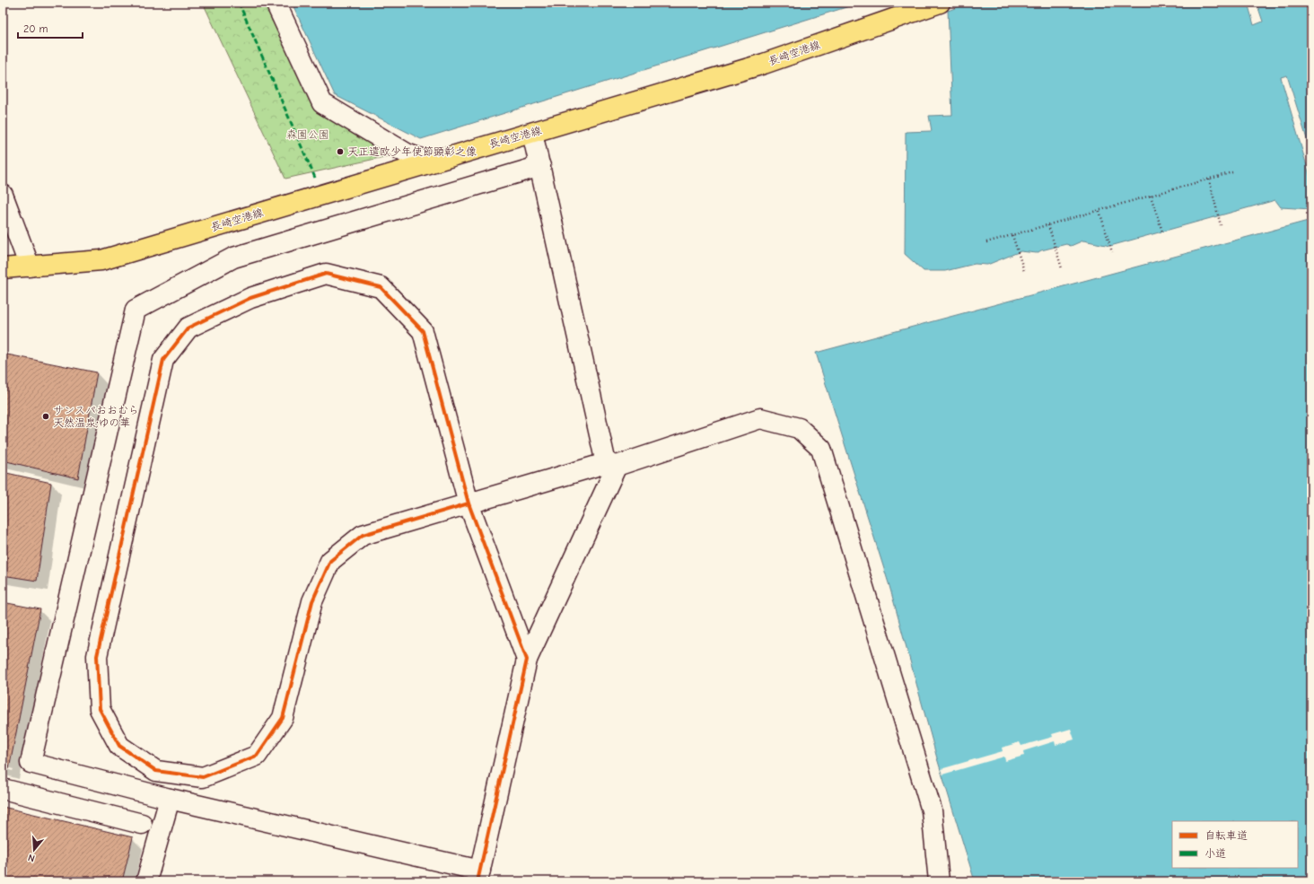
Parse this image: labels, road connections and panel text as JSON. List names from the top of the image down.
{
  "streets": {
    "main road": ["長崎空港線"]
  },
  "parks": ["森園公園"],
  "places": ["天正遣欧少年使節顕彰之像", "サンスパおおむら 天然温泉;ゆの華"],
  "legend": ["自転車道", "小道"],
  "scale_bar": "20 m",
  "north": "bottom"
}
